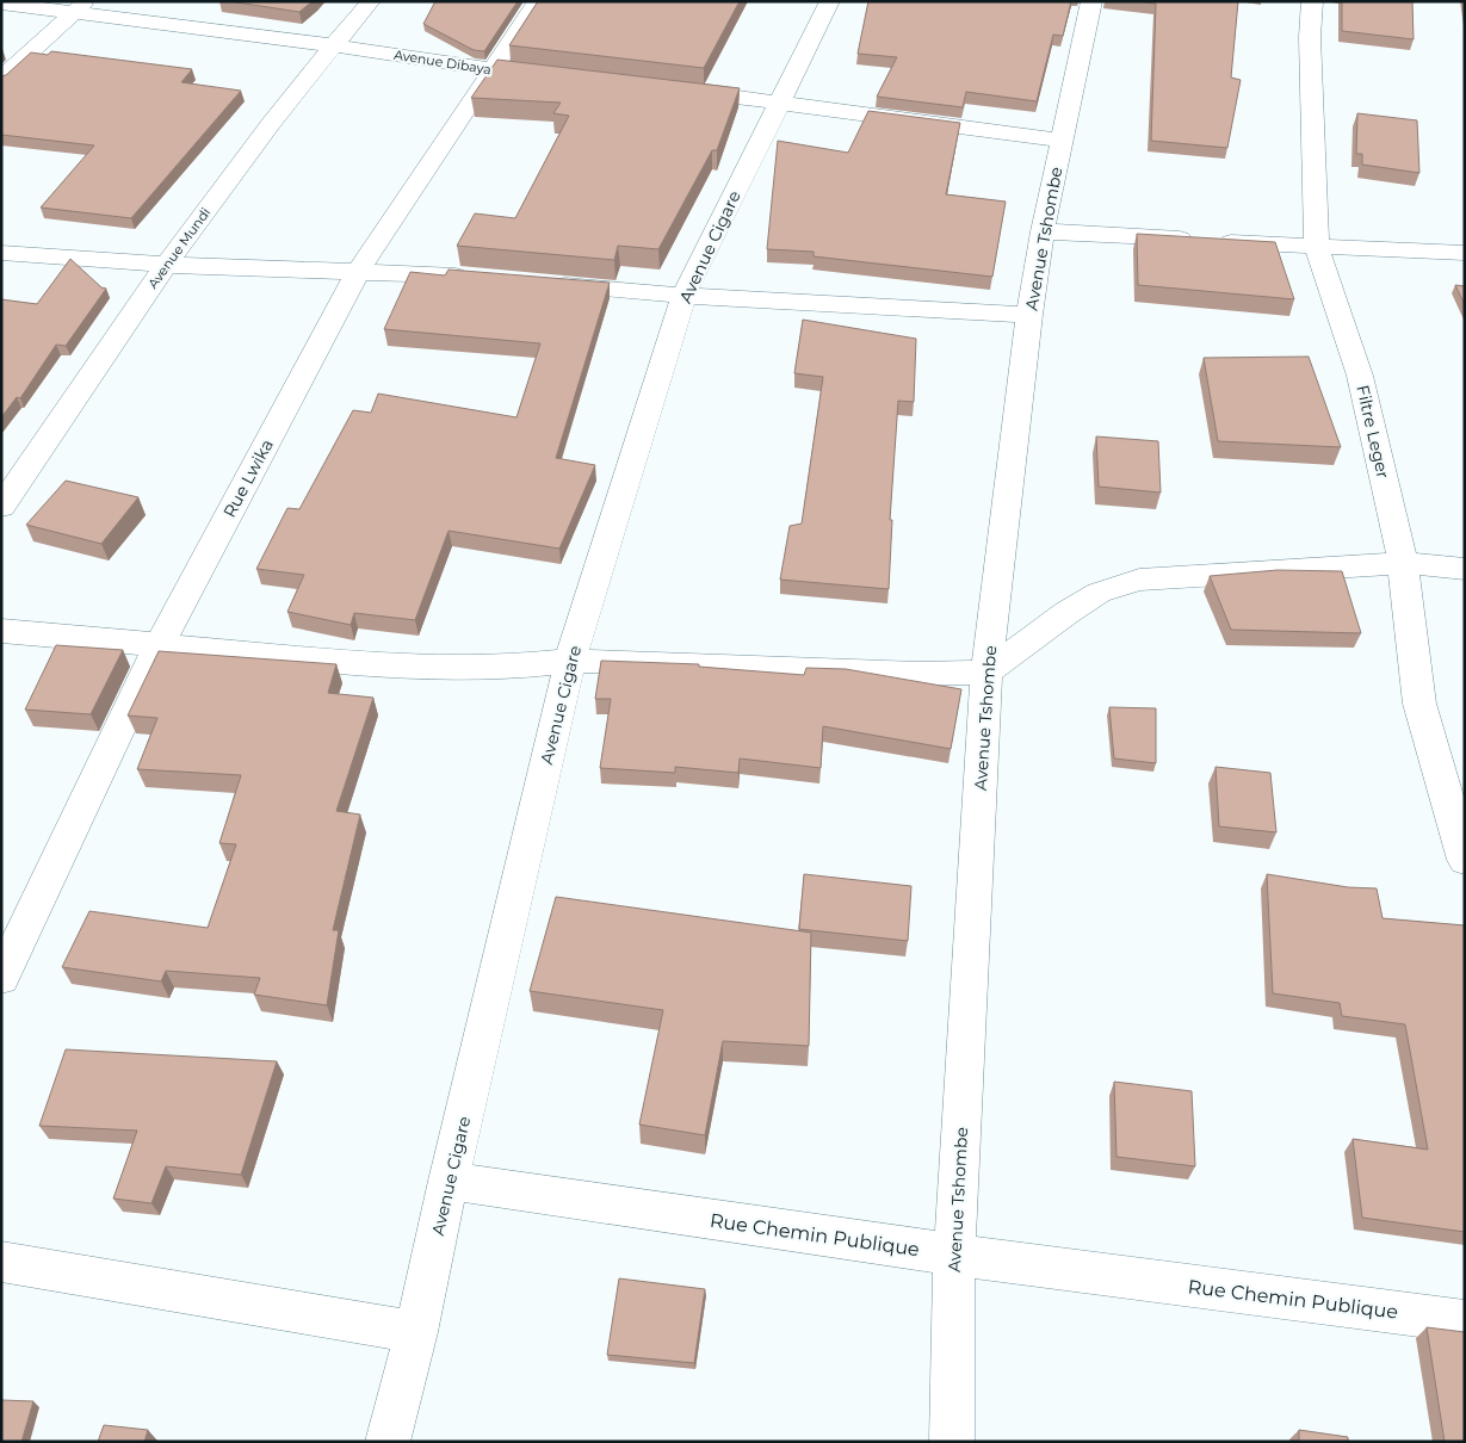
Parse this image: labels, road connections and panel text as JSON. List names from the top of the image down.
{
  "streets": {
    "street": [
      "Avenue Dibaya",
      "Avenue Tshombe",
      "Avenue Cigare",
      "Avenue Mundi",
      "Filtre Leger",
      "Rue Lwika",
      "Rue Chemin Publique"
    ]
  },
  "crossings": [
    ["Avenue Dibaya", "Avenue Mundi"],
    ["Avenue Dibaya", "Rue Lwika"],
    ["Avenue Tshombe", "Rue Chemin Publique"],
    ["Avenue Cigare", "Rue Chemin Publique"]
  ]
}
